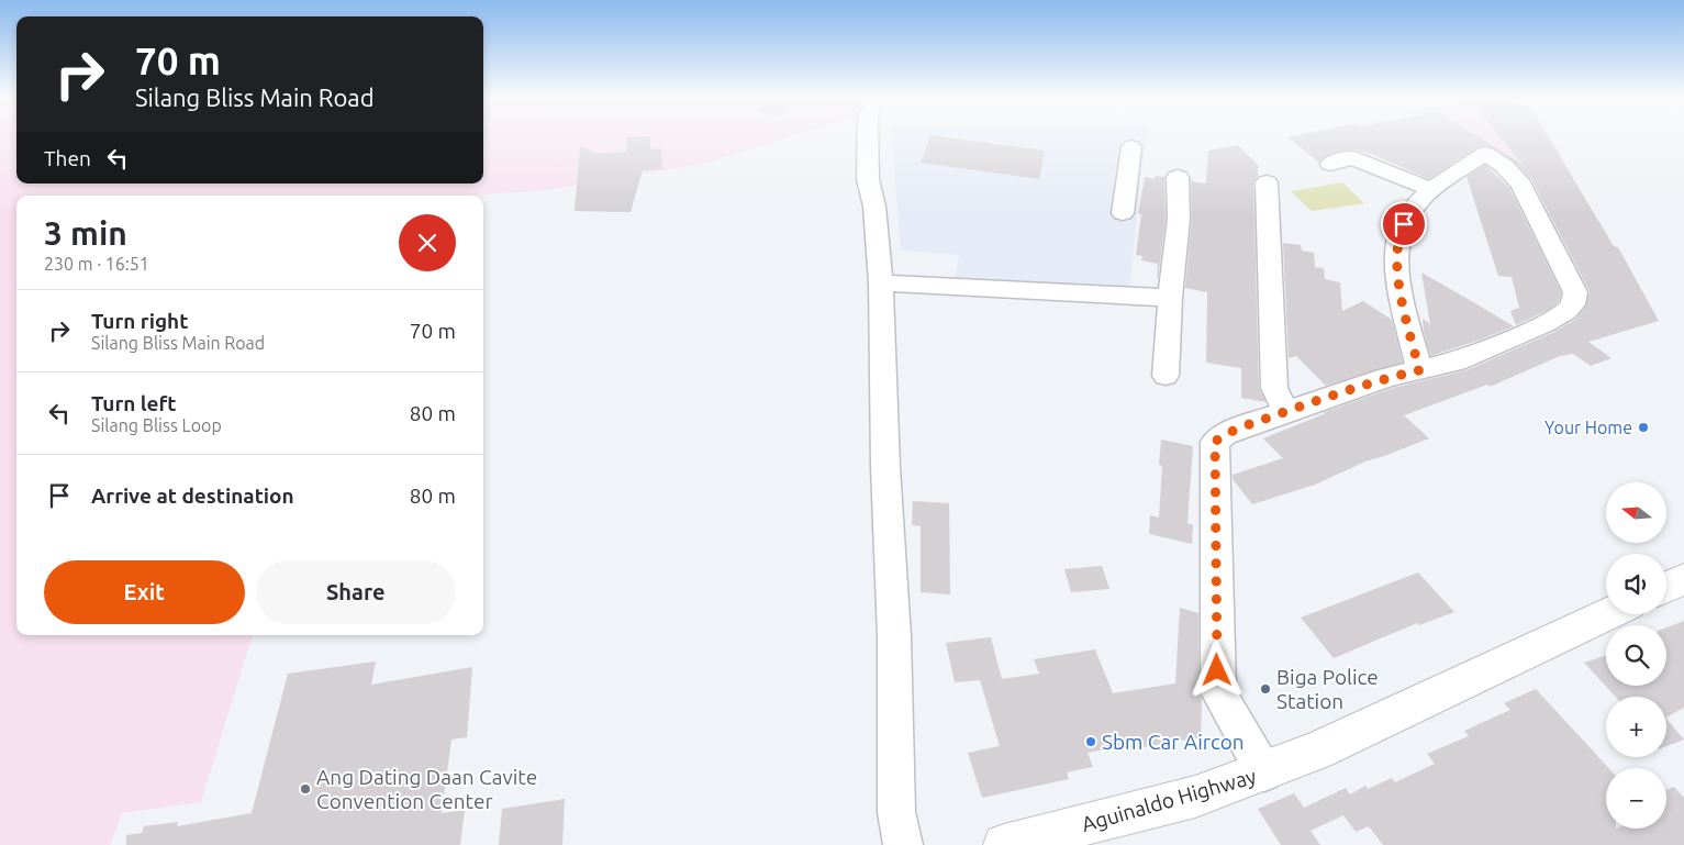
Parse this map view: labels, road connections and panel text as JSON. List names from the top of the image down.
{
  "streets": {
    "main road": ["Aguinaldo Highway"]
  },
  "places": [
    "Your Home",
    "Biga Police Station",
    "Sbm Car Aircon",
    "Ang Dating Daan Cavite Convention Center"
  ],
  "north": "left",
  "page": {
    "turn": ["70 m", "Silang Bliss Main Road"],
    "then": "Then",
    "heading": ["3 min", "230 m · 16:51"],
    "list": [
      {
        "name": "Turn right",
        "note": "Silang Bliss Main Road",
        "value": "70 m"
      },
      {
        "name": "Turn left",
        "note": "Silang Bliss Loop",
        "value": "80 m"
      },
      {
        "name": "Arrive at destination",
        "value": "80 m"
      }
    ],
    "map_buttons": ["+", "−"],
    "buttons": ["Exit", "Share"]
  }
}
